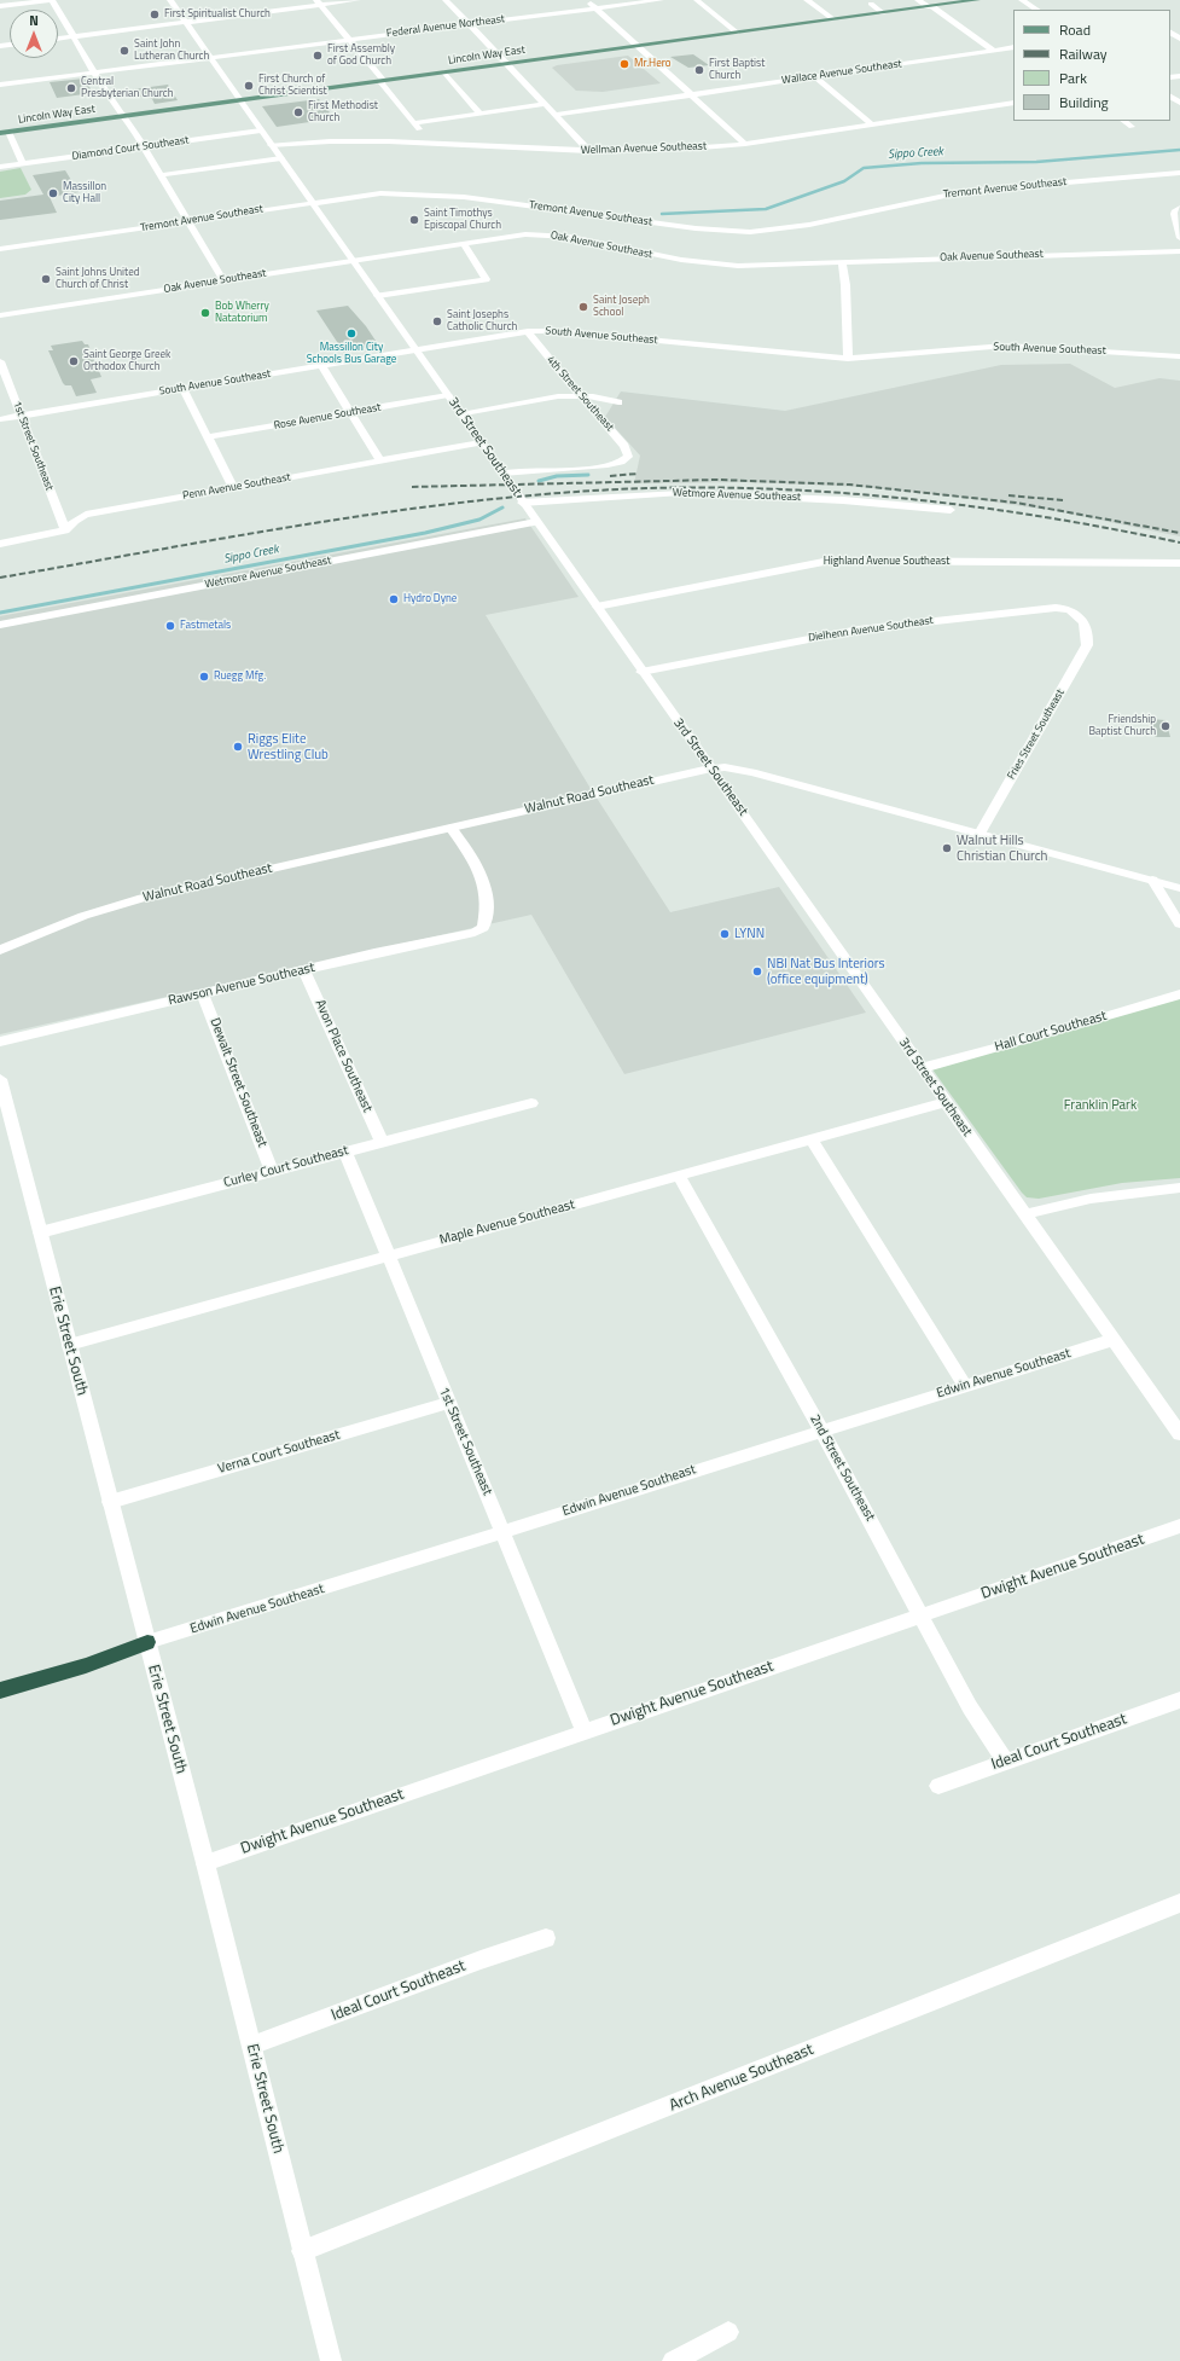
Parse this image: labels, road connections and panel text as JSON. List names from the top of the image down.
{
  "streets": {
    "main road": ["Lincoln Way East"],
    "street": [
      "Federal Avenue Northeast",
      "Wallace Avenue Southeast",
      "Diamond Court Southeast",
      "Wellman Avenue Southeast",
      "Tremont Avenue Southeast",
      "Oak Avenue Southeast",
      "South Avenue Southeast",
      "4th Street Southeast",
      "Rose Avenue Southeast",
      "1st Street Southeast",
      "3rd Street Southeast",
      "Penn Avenue Southeast",
      "Wetmore Avenue Southeast",
      "Highland Avenue Southeast",
      "Dielhenn Avenue Southeast",
      "Fries Street Southeast",
      "Walnut Road Southeast",
      "Rawson Avenue Southeast",
      "Hall Court Southeast",
      "Avon Place Southeast",
      "Dewalt Street Southeast",
      "Curley Court Southeast",
      "Maple Avenue Southeast",
      "Erie Street South",
      "Edwin Avenue Southeast",
      "Verna Court Southeast",
      "2nd Street Southeast",
      "Dwight Avenue Southeast",
      "Ideal Court Southeast",
      "Arch Avenue Southeast"
    ]
  },
  "crossings": [
    ["Federal Avenue Northeast", "3rd Street Southeast"],
    ["Lincoln Way East", "3rd Street Southeast"],
    ["Diamond Court Southeast", "3rd Street Southeast"],
    ["Wellman Avenue Southeast", "3rd Street Southeast"],
    ["Tremont Avenue Southeast", "3rd Street Southeast"],
    ["Oak Avenue Southeast", "3rd Street Southeast"],
    ["South Avenue Southeast", "4th Street Southeast"],
    ["South Avenue Southeast", "1st Street Southeast"],
    ["South Avenue Southeast", "3rd Street Southeast"],
    ["4th Street Southeast", "3rd Street Southeast"],
    ["Rose Avenue Southeast", "3rd Street Southeast"],
    ["1st Street Southeast", "Penn Avenue Southeast"],
    ["1st Street Southeast", "Curley Court Southeast"],
    ["1st Street Southeast", "Maple Avenue Southeast"],
    ["1st Street Southeast", "Edwin Avenue Southeast"],
    ["1st Street Southeast", "Verna Court Southeast"],
    ["1st Street Southeast", "Dwight Avenue Southeast"],
    ["3rd Street Southeast", "Penn Avenue Southeast"],
    ["3rd Street Southeast", "Wetmore Avenue Southeast"],
    ["3rd Street Southeast", "Highland Avenue Southeast"],
    ["3rd Street Southeast", "Dielhenn Avenue Southeast"],
    ["3rd Street Southeast", "Walnut Road Southeast"],
    ["3rd Street Southeast", "Hall Court Southeast"],
    ["3rd Street Southeast", "Maple Avenue Southeast"],
    ["3rd Street Southeast", "Edwin Avenue Southeast"],
    ["Dielhenn Avenue Southeast", "Fries Street Southeast"],
    ["Fries Street Southeast", "Walnut Road Southeast"],
    ["Walnut Road Southeast", "Rawson Avenue Southeast"],
    ["Rawson Avenue Southeast", "Avon Place Southeast"],
    ["Rawson Avenue Southeast", "Dewalt Street Southeast"],
    ["Avon Place Southeast", "Curley Court Southeast"],
    ["Dewalt Street Southeast", "Curley Court Southeast"],
    ["Curley Court Southeast", "Erie Street South"],
    ["Maple Avenue Southeast", "Erie Street South"],
    ["Maple Avenue Southeast", "2nd Street Southeast"],
    ["Erie Street South", "Edwin Avenue Southeast"],
    ["Erie Street South", "Verna Court Southeast"],
    ["Erie Street South", "Dwight Avenue Southeast"],
    ["Erie Street South", "Ideal Court Southeast"],
    ["Erie Street South", "Arch Avenue Southeast"],
    ["Edwin Avenue Southeast", "2nd Street Southeast"],
    ["2nd Street Southeast", "Dwight Avenue Southeast"],
    ["2nd Street Southeast", "Ideal Court Southeast"]
  ],
  "water": ["Sippo Creek"],
  "parks": ["Franklin Park"],
  "places": [
    "First Spiritualist Church",
    "Saint John Lutheran Church",
    "First Assembly of God Church",
    "Mr.Hero",
    "First Baptist Church",
    "First Church of Christ Scientist",
    "Central Presbyterian Church",
    "First Methodist Church",
    "Massillon City Hall",
    "Saint Timothys Episcopal Church",
    "Saint Johns United Church of Christ",
    "Saint Joseph School",
    "Bob Wherry Natatorium",
    "Saint Josephs Catholic Church",
    "Massillon City Schools Bus Garage",
    "Saint George Greek Orthodox Church",
    "Hydro Dyne",
    "Fastmetals",
    "Ruegg Mfg.",
    "Friendship Baptist Church",
    "Riggs Elite Wrestling Club",
    "Walnut Hills Christian Church",
    "LYNN",
    "NBI Nat Bus Interiors (office equipment)"
  ],
  "legend": [
    "Road",
    "Railway",
    "Park",
    "Building"
  ],
  "north": "top"
}
